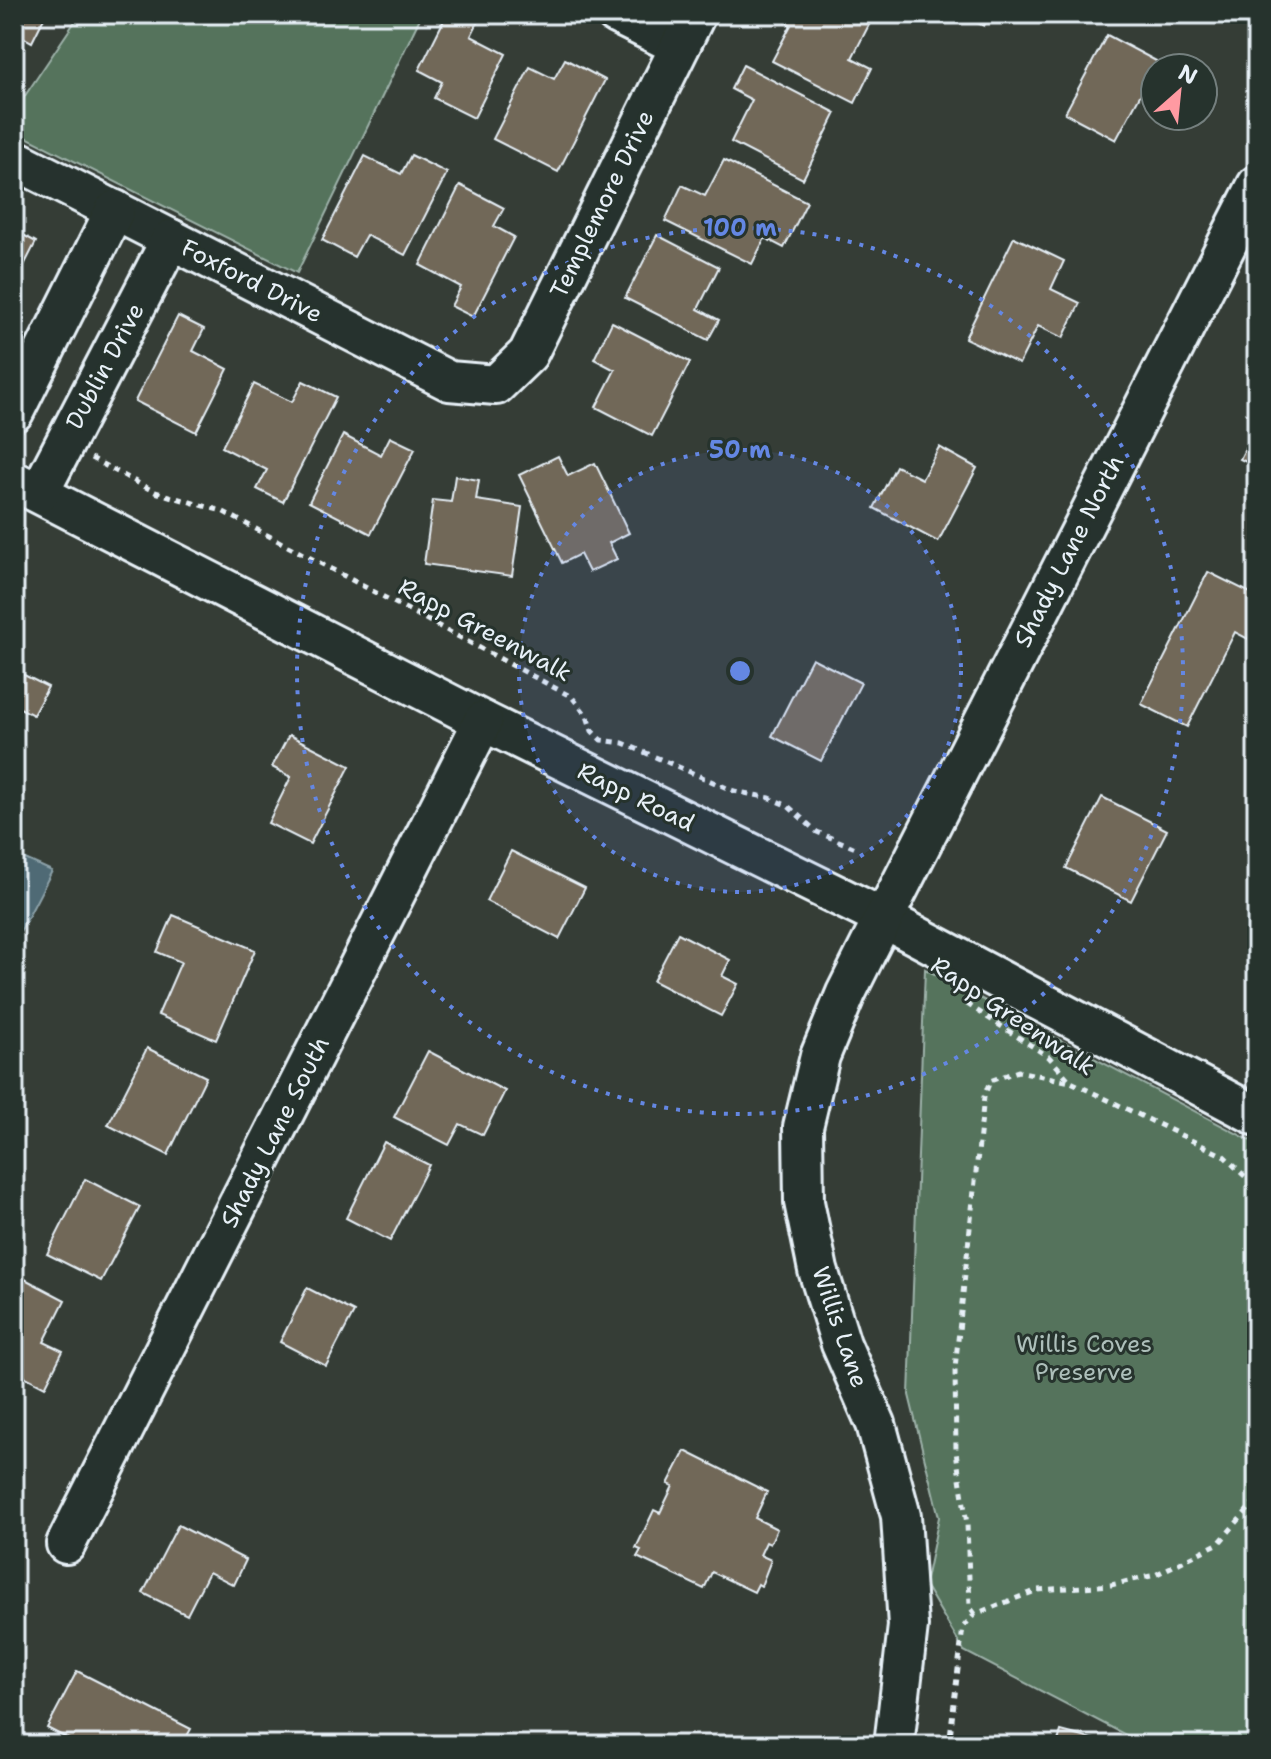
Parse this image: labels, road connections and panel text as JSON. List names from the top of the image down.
{
  "streets": {
    "street": [
      "Templemore Drive",
      "Foxford Drive",
      "Dublin Drive",
      "Shady Lane North",
      "Rapp Road",
      "Shady Lane South",
      "Willis Lane"
    ],
    "path": ["Rapp Greenwalk"]
  },
  "crossings": [
    ["Templemore Drive", "Foxford Drive"],
    ["Foxford Drive", "Dublin Drive"],
    ["Dublin Drive", "Rapp Road"],
    ["Shady Lane North", "Rapp Road"],
    ["Shady Lane North", "Willis Lane"],
    ["Rapp Road", "Shady Lane South"],
    ["Rapp Road", "Willis Lane"]
  ],
  "parks": ["Willis Coves Preserve"],
  "north": "top right",
  "rings": ["100 m", "50 m"]
}
